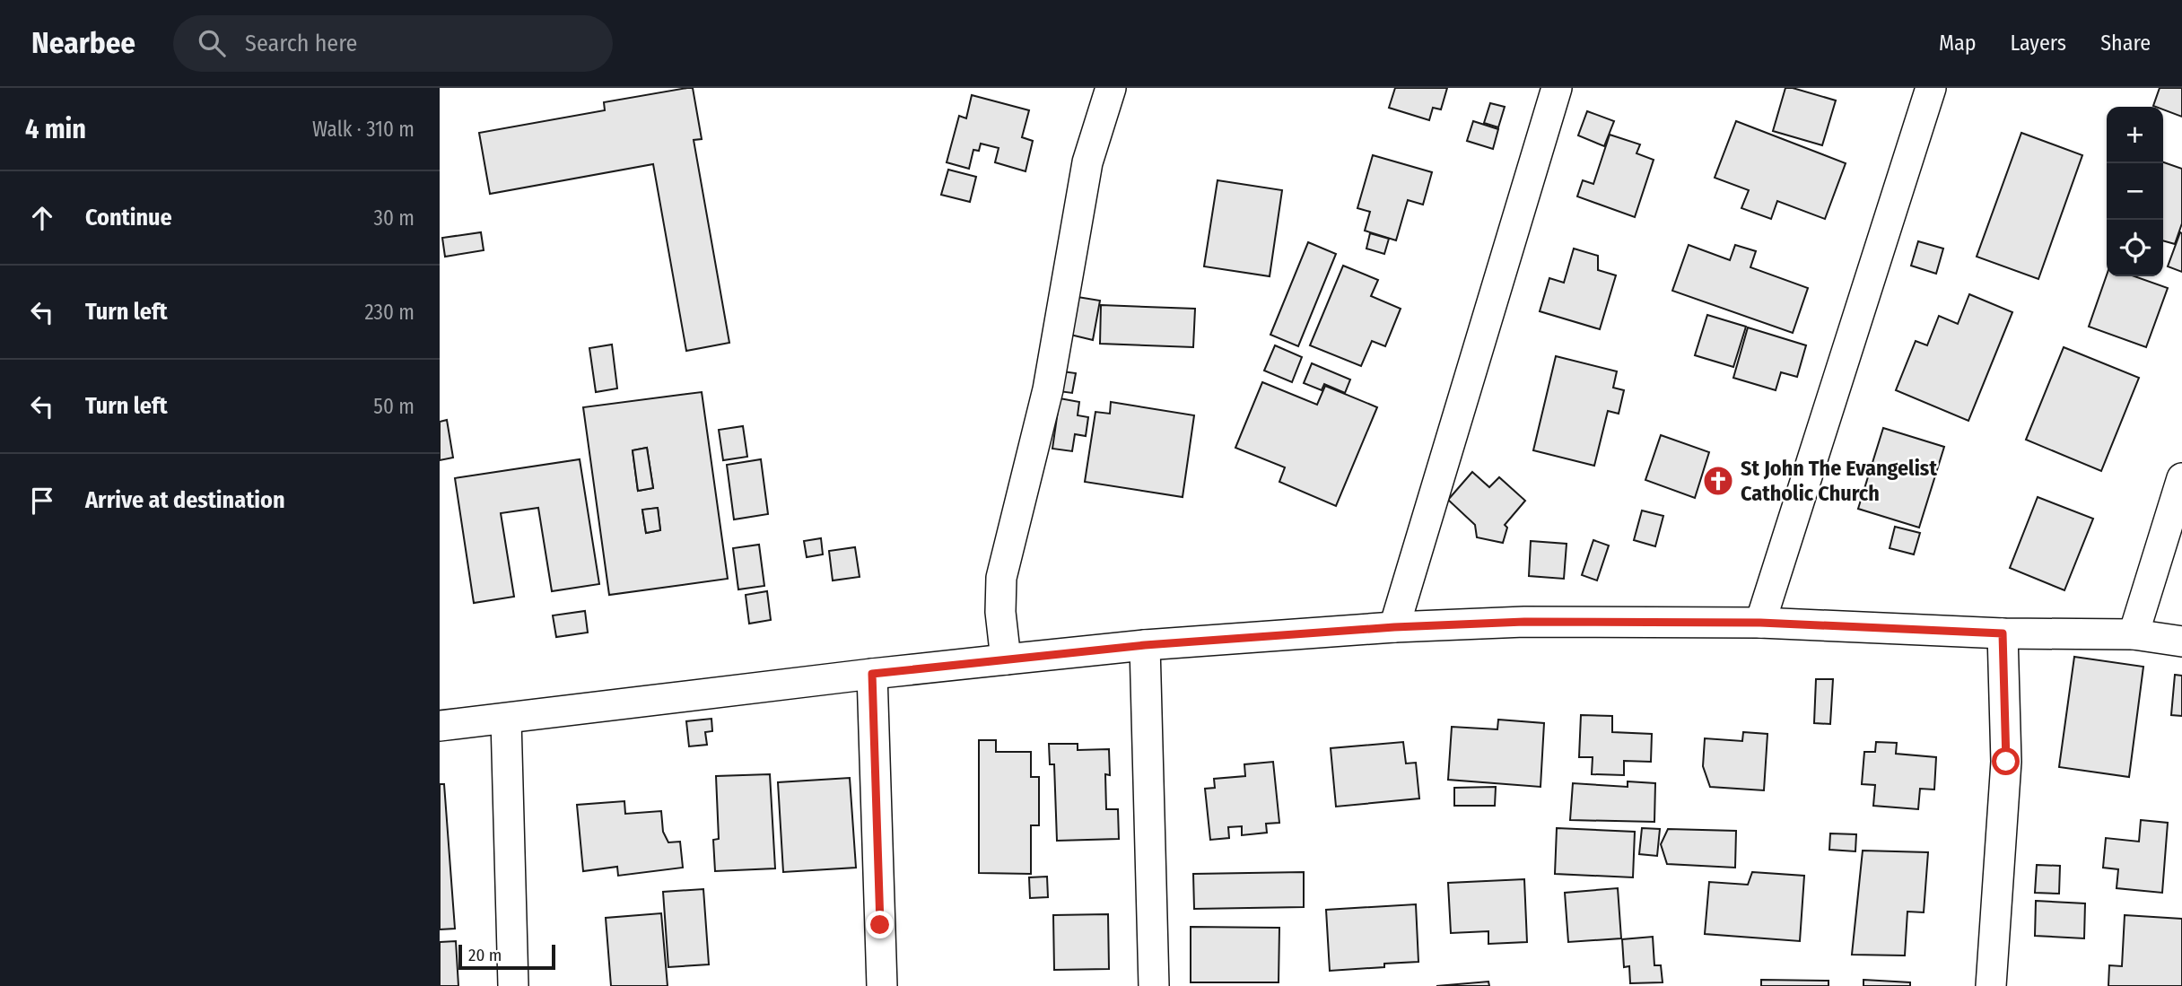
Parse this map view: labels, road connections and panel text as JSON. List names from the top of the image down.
{
  "places": {
    "church": ["St John The Evangelist Catholic Church"]
  },
  "scale_bar": "20 m",
  "page": {
    "header": "Nearbee",
    "search": "Search here",
    "nav": ["Map", "Layers", "Share"],
    "heading": ["4 min", "Walk · 310 m"],
    "map_buttons": ["+", "−"],
    "list": [
      ["Continue", "30 m"],
      ["Turn left", "230 m"],
      ["Turn left", "50 m"],
      "Arrive at destination"
    ],
    "scale": "20 m"
  }
}
